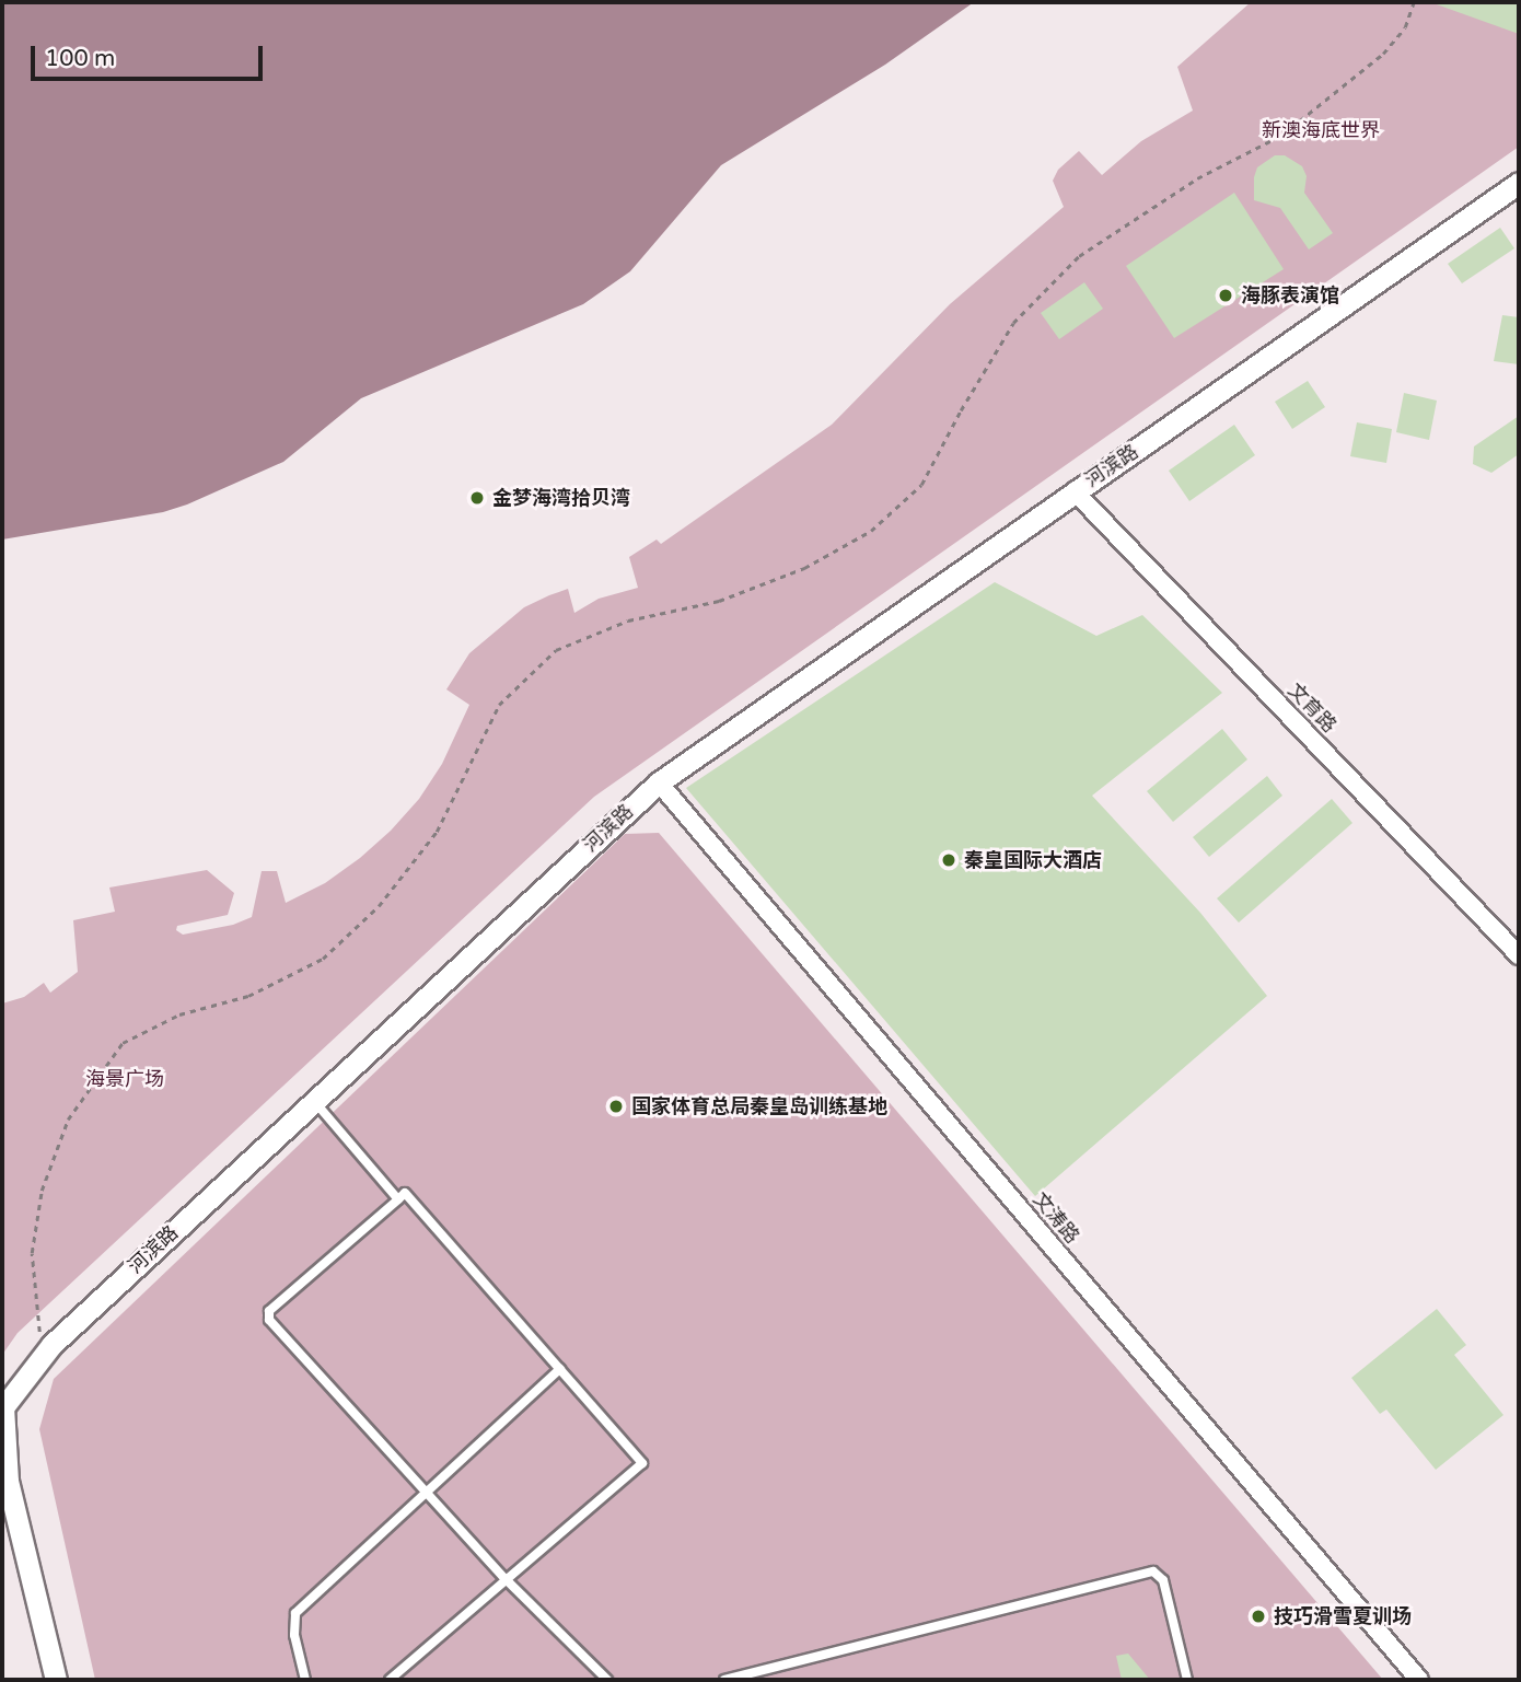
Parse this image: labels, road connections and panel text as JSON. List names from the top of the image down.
{
  "streets": {
    "street": ["河滨路", "文育路", "文涛路"]
  },
  "crossings": [
    ["河滨路", "文育路"],
    ["河滨路", "文涛路"]
  ],
  "parks": ["新澳海底世界", "海景广场"],
  "places": [
    "海豚表演馆",
    "金梦海湾拾贝湾",
    "秦皇国际大酒店",
    "国家体育总局秦皇岛训练基地",
    "技巧滑雪夏训场"
  ],
  "scale_bar": "100 m"
}
